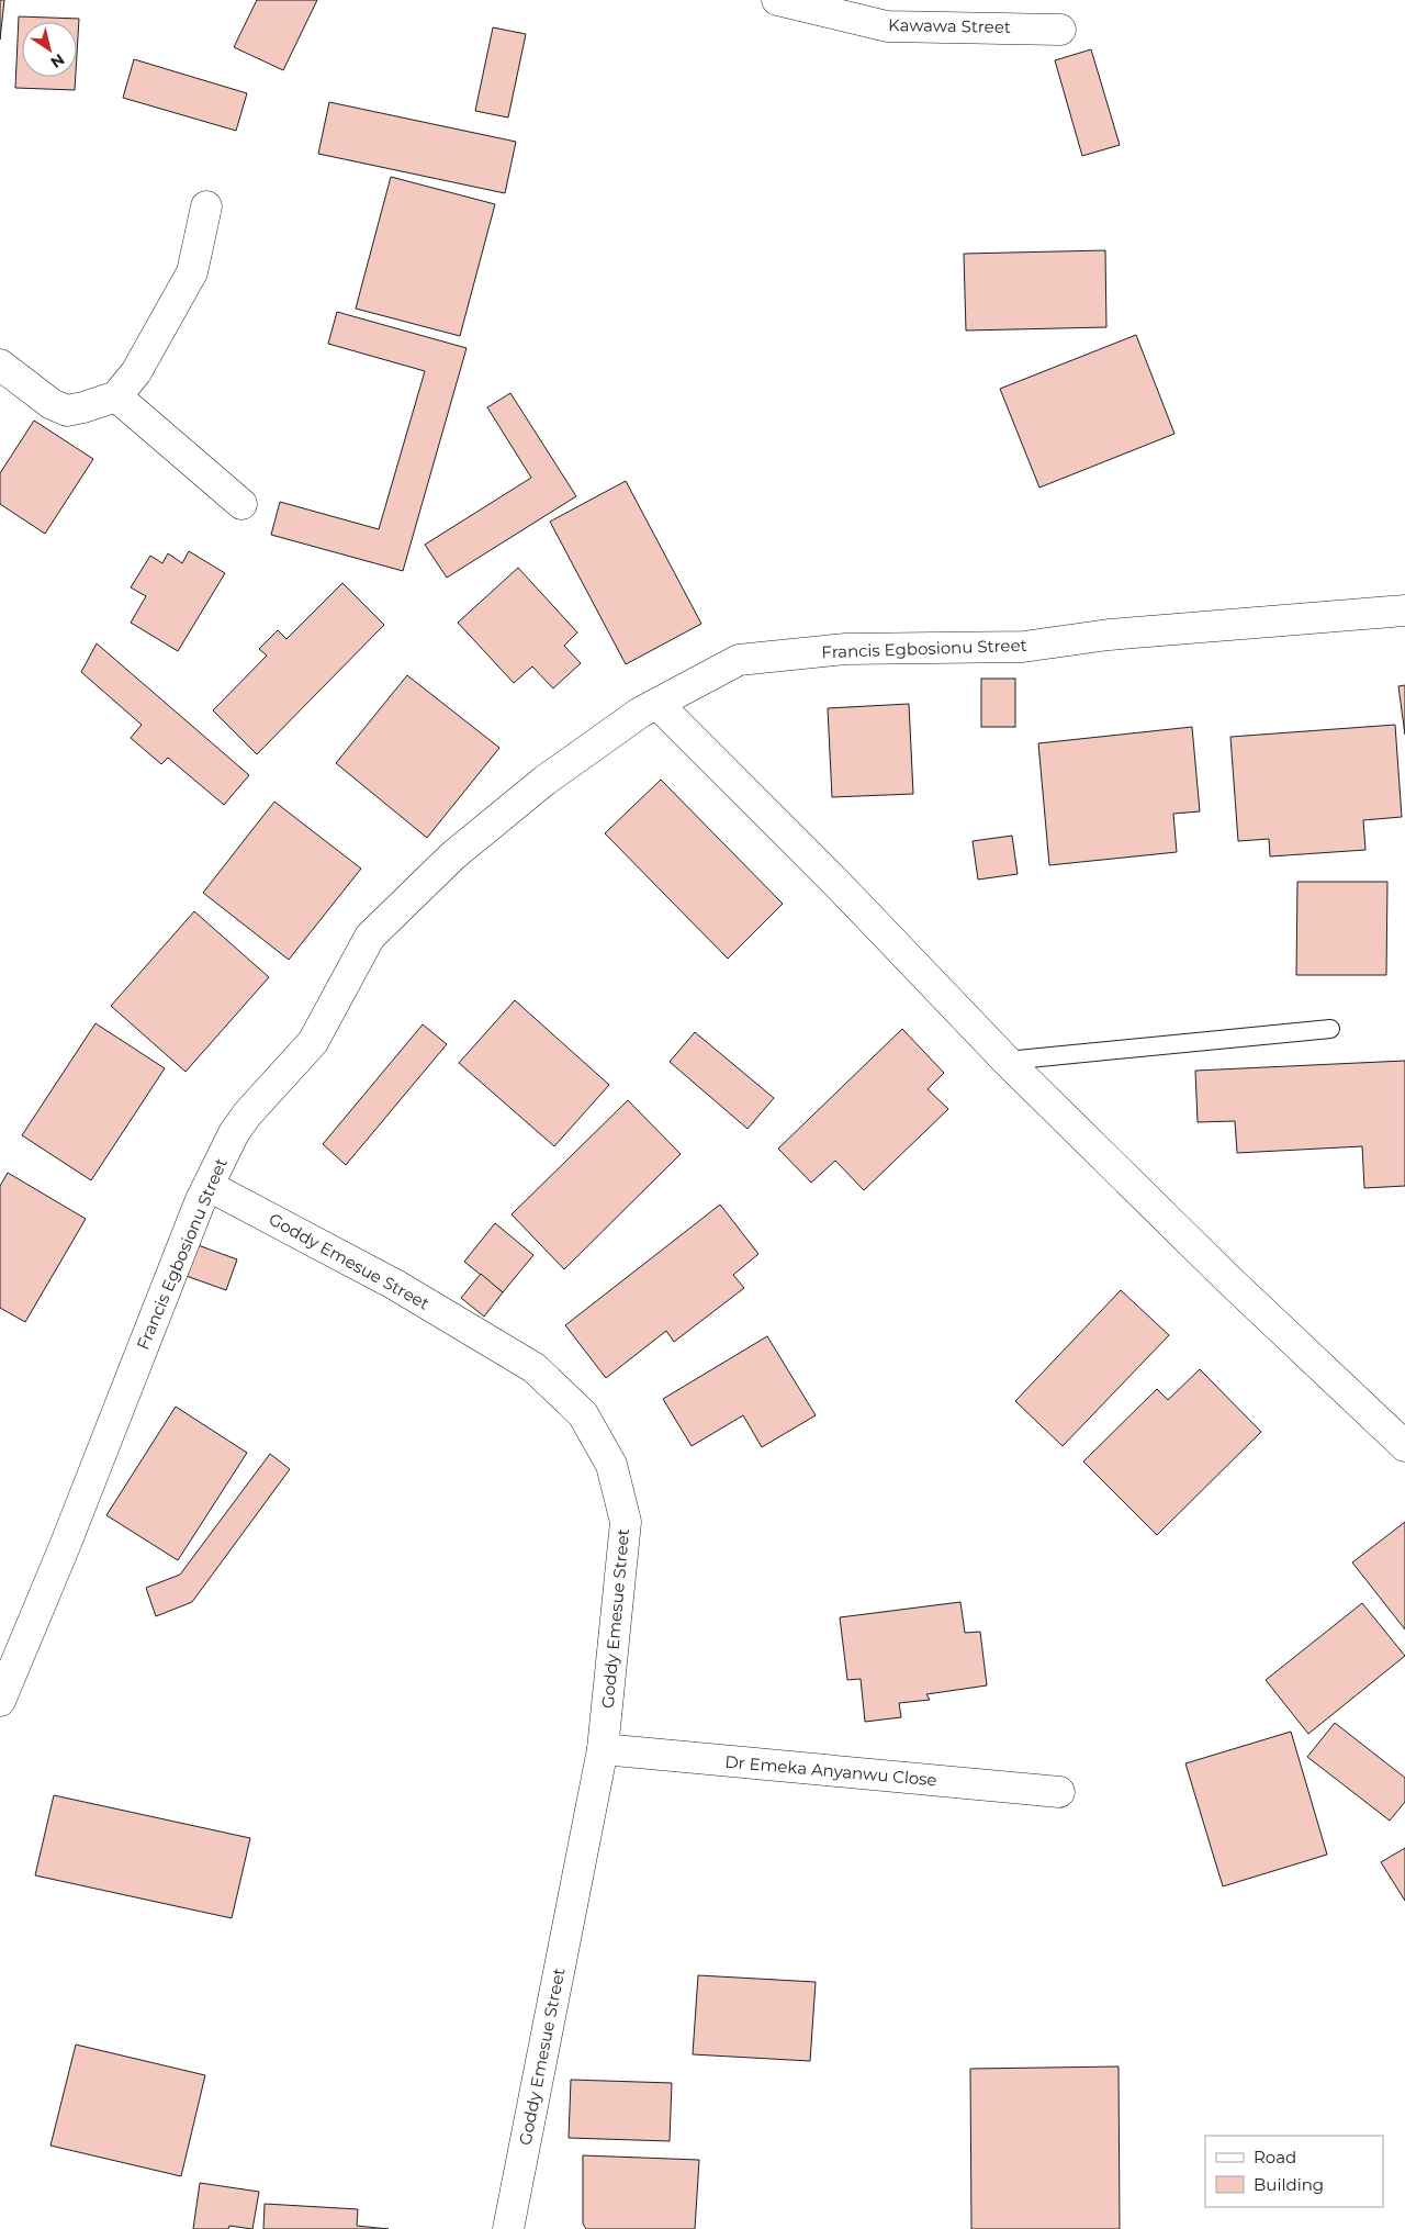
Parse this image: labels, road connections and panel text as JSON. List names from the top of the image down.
{
  "streets": {
    "street": [
      "Kawawa Street",
      "Francis Egbosionu Street",
      "Goddy Emesue Street",
      "Dr Emeka Anyanwu Close"
    ]
  },
  "crossings": [
    ["Francis Egbosionu Street", "Goddy Emesue Street"],
    ["Goddy Emesue Street", "Dr Emeka Anyanwu Close"]
  ],
  "legend": ["Road", "Building"],
  "north": "bottom right"
}
